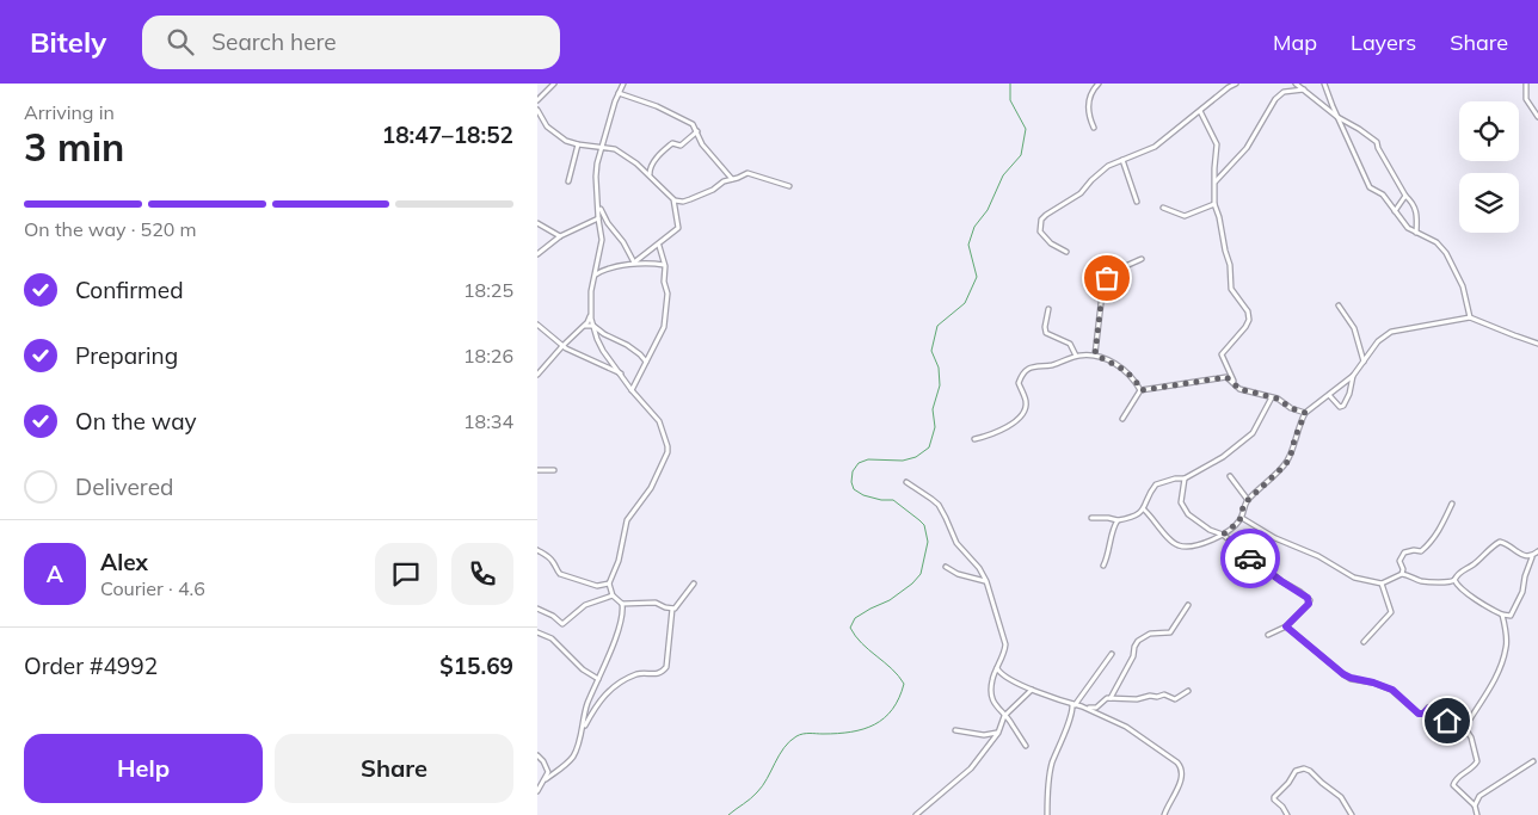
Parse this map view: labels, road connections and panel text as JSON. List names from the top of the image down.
{
  "page": {
    "header": "Bitely",
    "search": "Search here",
    "nav": ["Map", "Layers", "Share"],
    "heading": ["3 min", "Arriving in", "18:47–18:52"],
    "panel": [
      "Alex",
      "Courier · 4.6",
      "Order #4992",
      "$15.69"
    ],
    "bar": "On the way · 520 m",
    "list": [
      ["Confirmed", "18:25"],
      ["Preparing", "18:26"],
      ["On the way", "18:34"],
      "Delivered"
    ],
    "round": "A",
    "buttons": ["Help", "Share"]
  }
}
